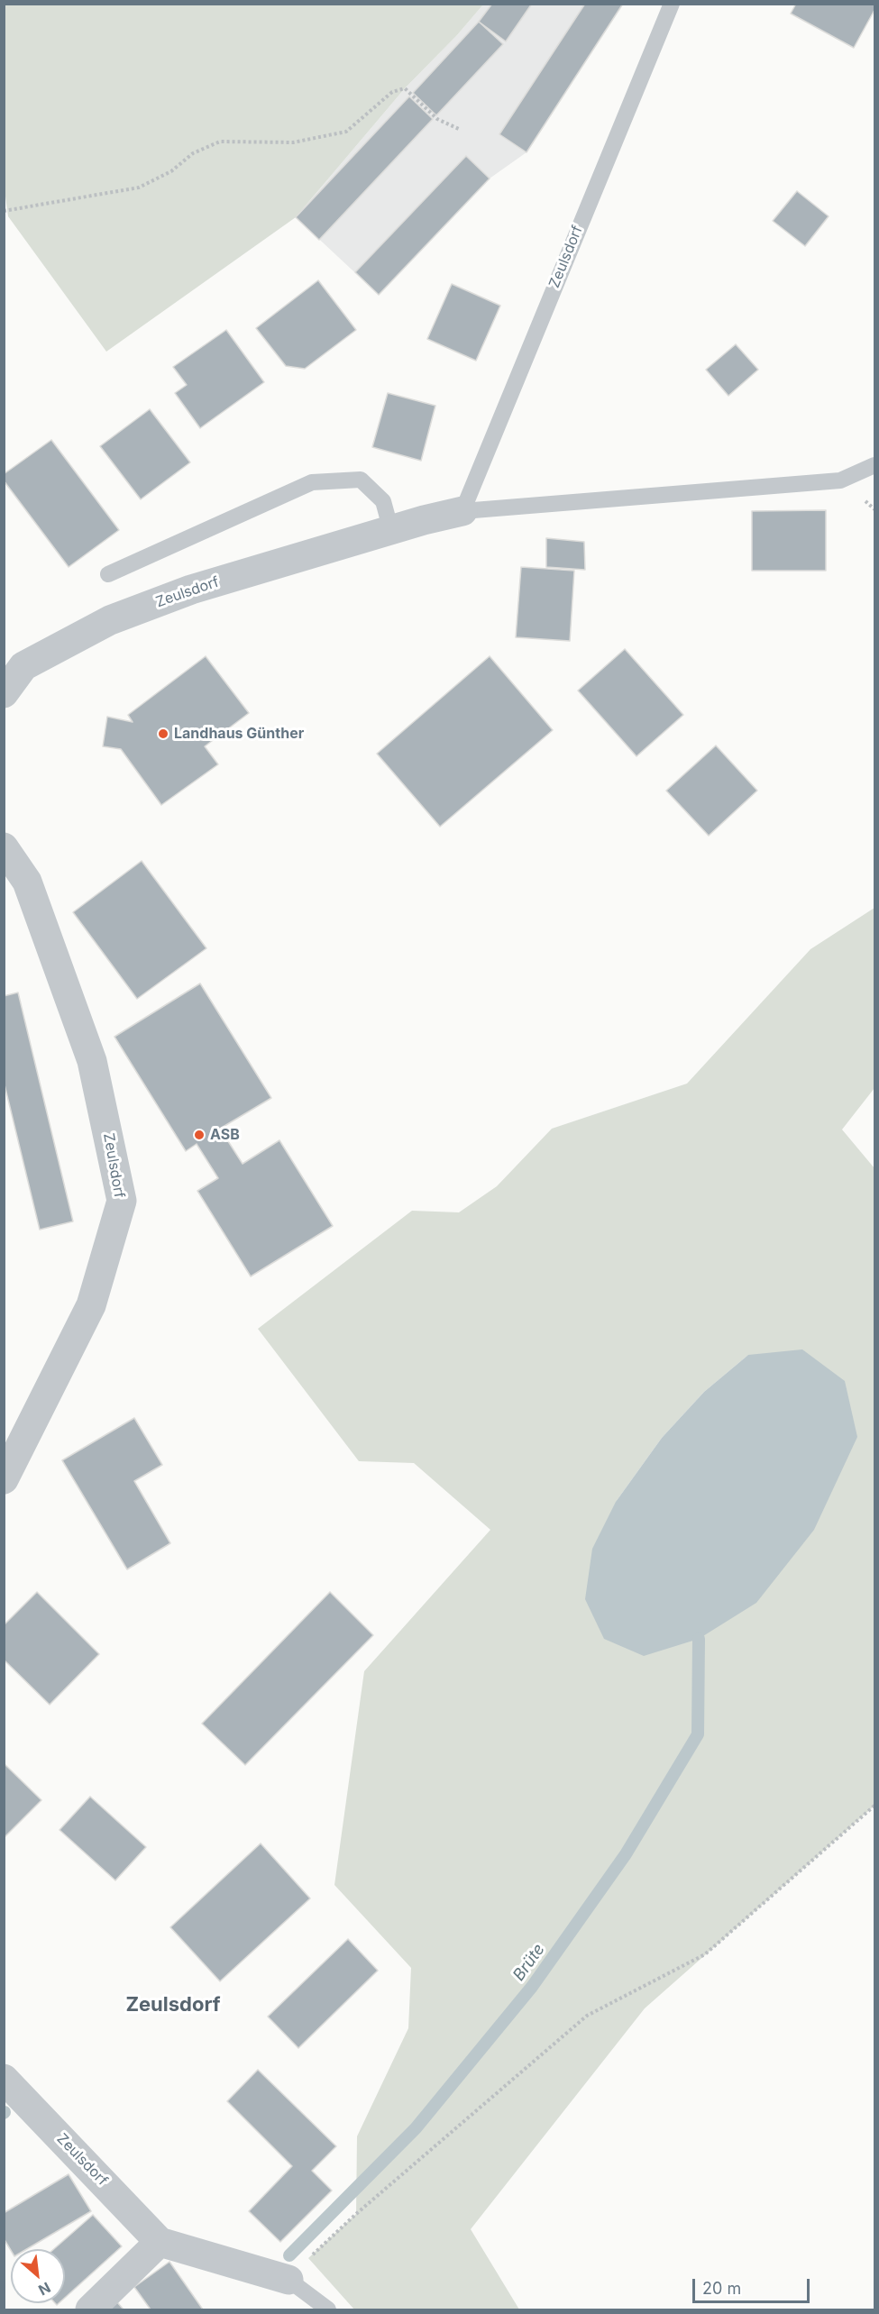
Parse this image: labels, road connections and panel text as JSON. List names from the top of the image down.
{
  "streets": {
    "street": ["Zeulsdorf"]
  },
  "districts": ["Zeulsdorf"],
  "water": ["Brüte"],
  "places": ["Landhaus Günther", "ASB"],
  "scale_bar": "20 m",
  "north": "bottom right"
}
